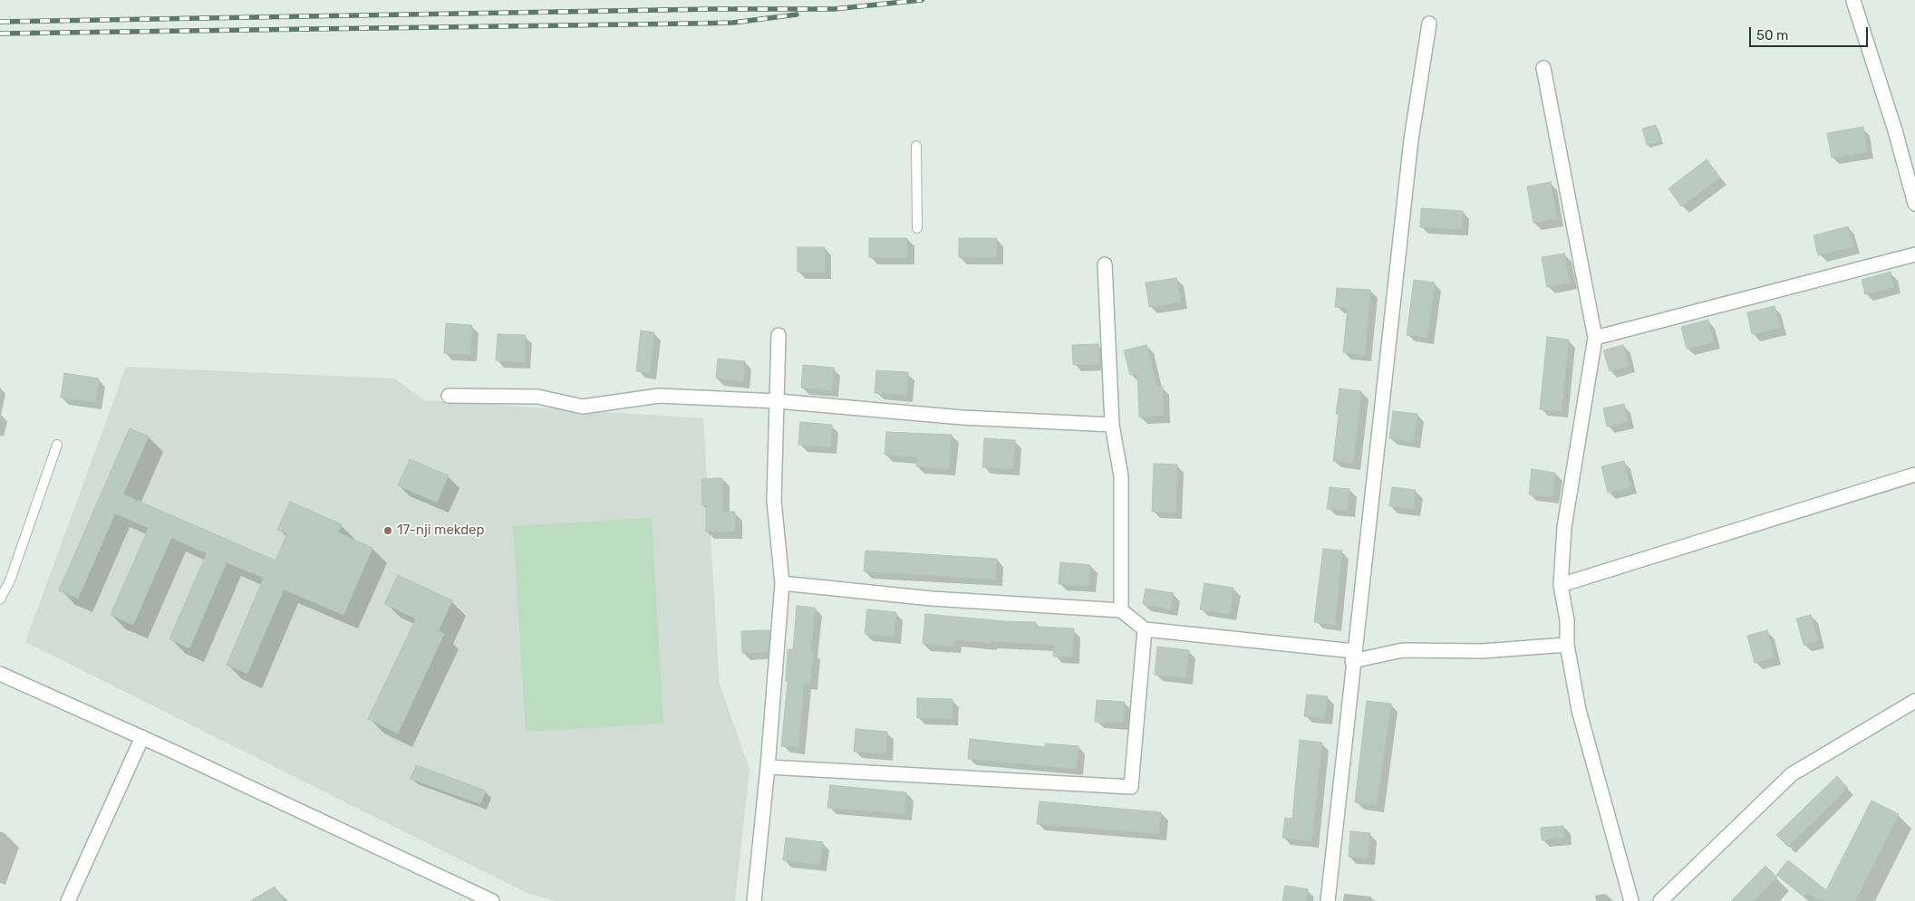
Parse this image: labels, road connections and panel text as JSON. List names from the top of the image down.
{
  "places": ["17-nji mekdep"],
  "scale_bar": "50 m"
}
